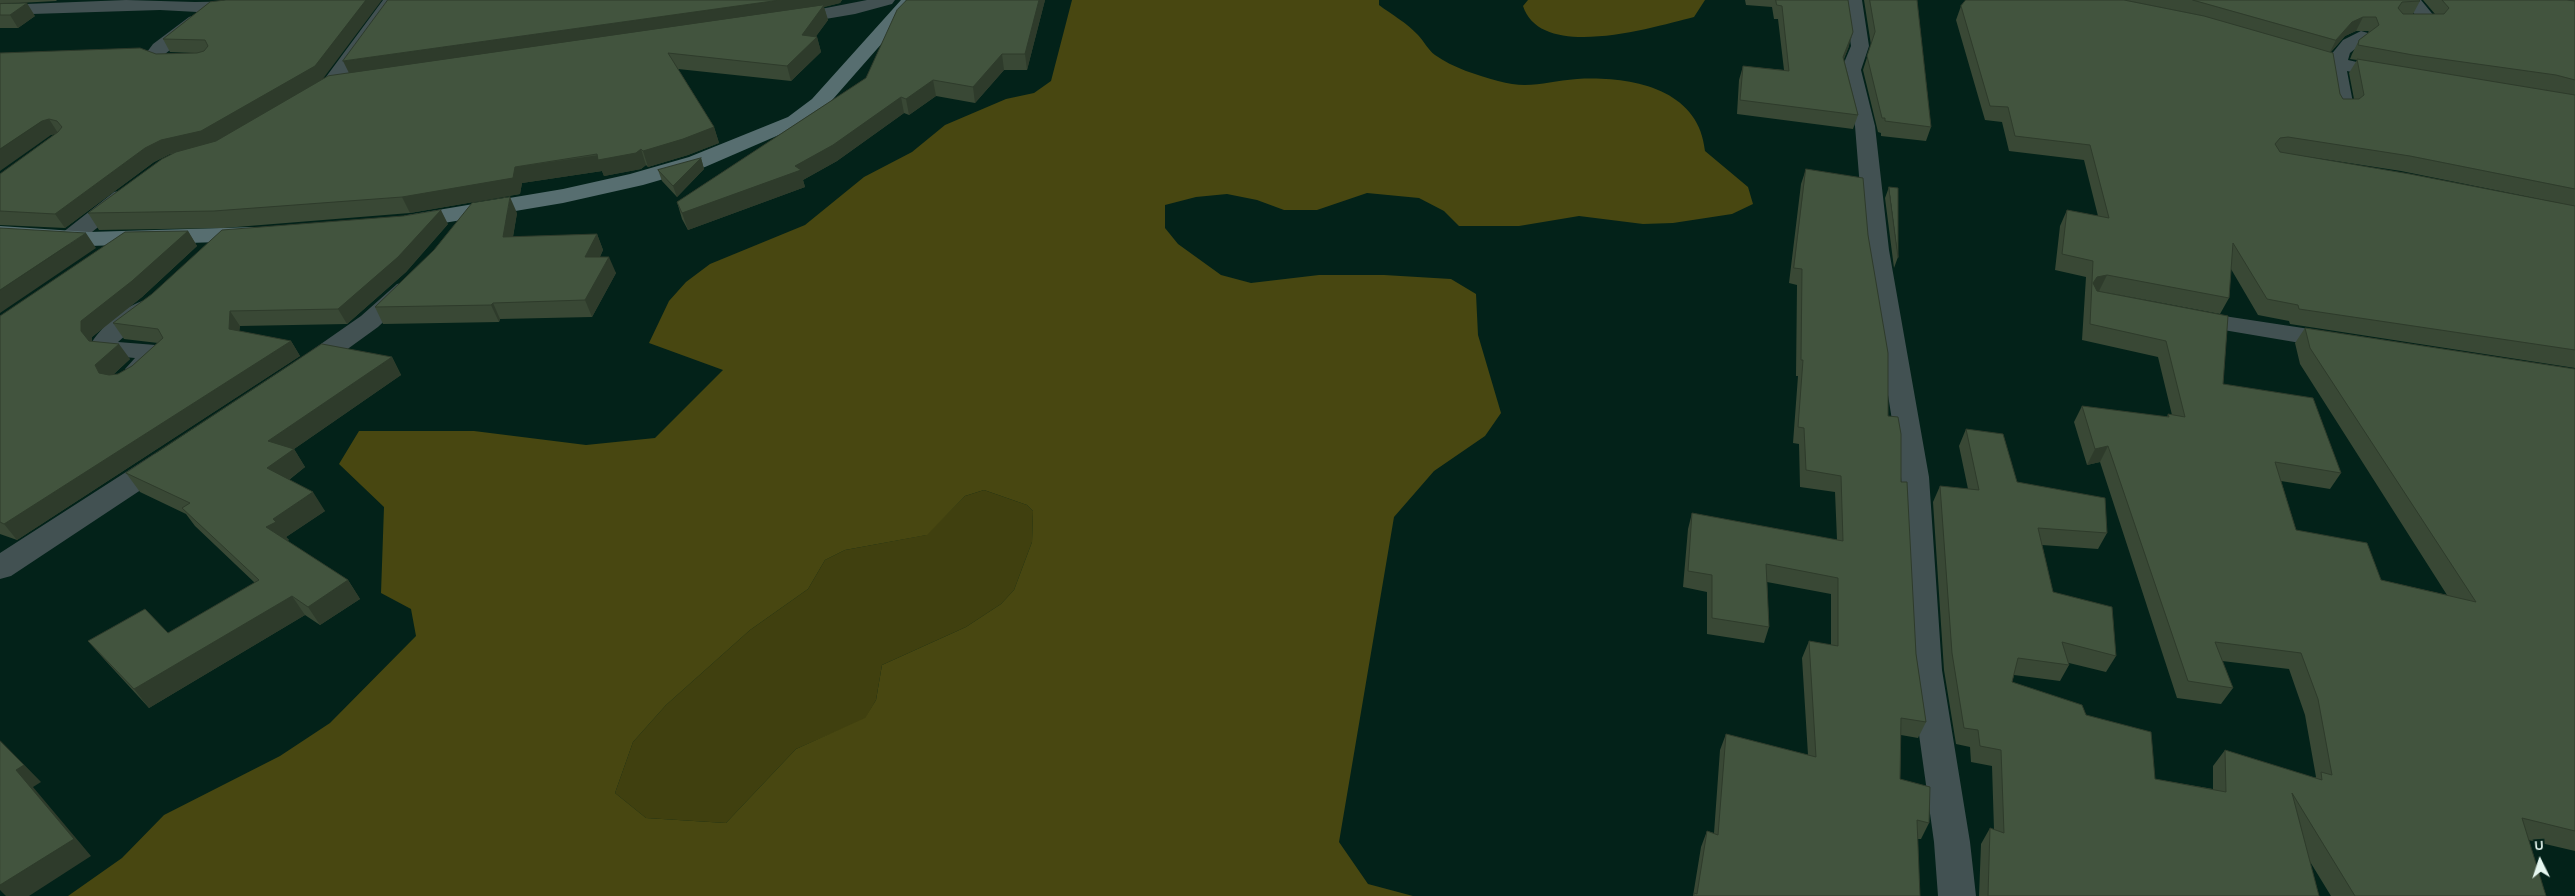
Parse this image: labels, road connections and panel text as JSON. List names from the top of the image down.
{
  "north": "top"
}
